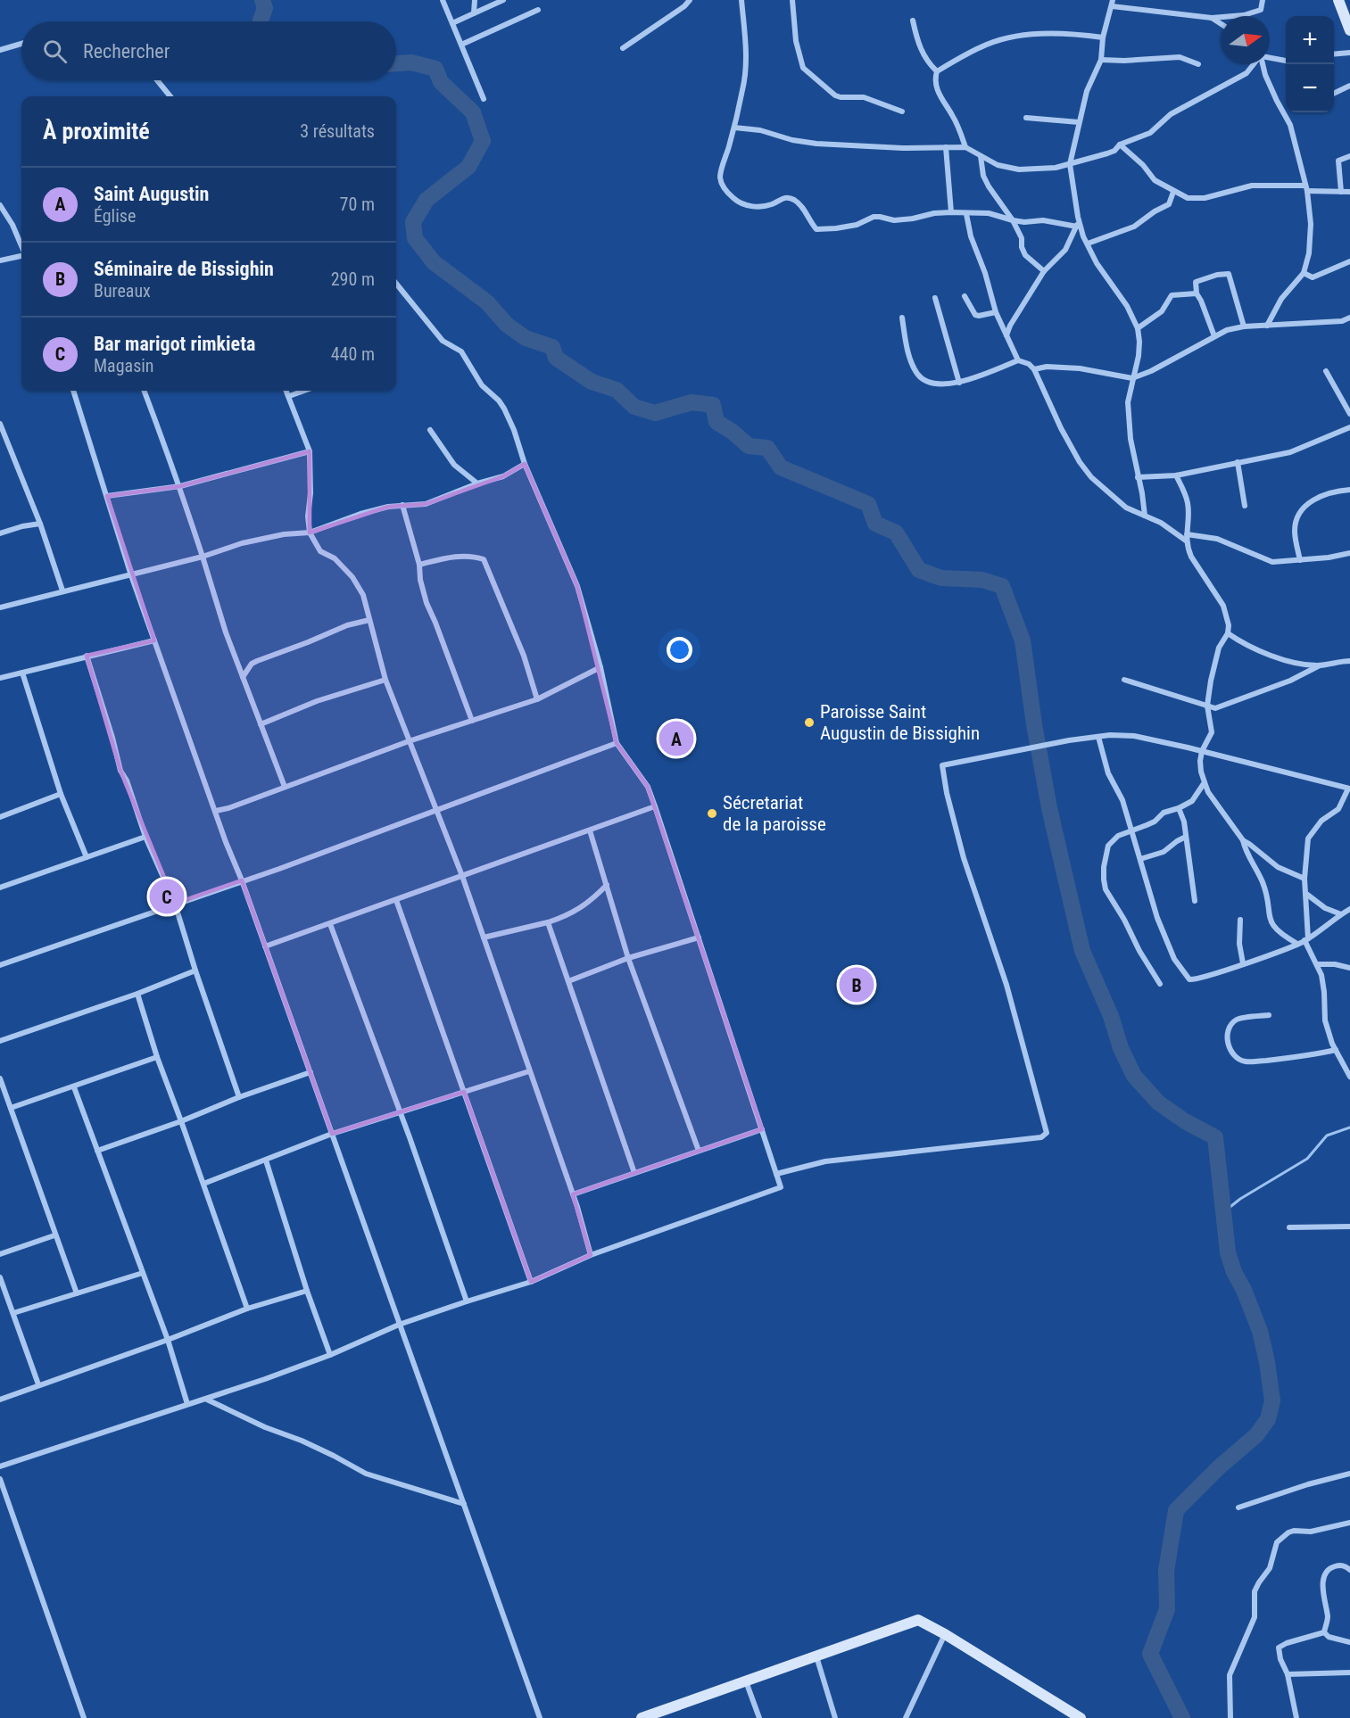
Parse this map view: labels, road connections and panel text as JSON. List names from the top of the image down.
{
  "places": ["Paroisse Saint Augustin de Bissighin", "Sécretariat de la paroisse"],
  "north": "right",
  "page": {
    "map_buttons": ["+", "−"],
    "search": "Rechercher",
    "heading": ["À proximité", "3 résultats"],
    "list": [
      {
        "mark": "A",
        "name": "Saint Augustin",
        "note": "Église",
        "value": "70 m"
      },
      {
        "mark": "B",
        "name": "Séminaire de Bissighin",
        "note": "Bureaux",
        "value": "290 m"
      },
      {
        "mark": "C",
        "name": "Bar marigot rimkieta",
        "note": "Magasin",
        "value": "440 m"
      }
    ],
    "pins": ["A", "C", "B"]
  }
}
